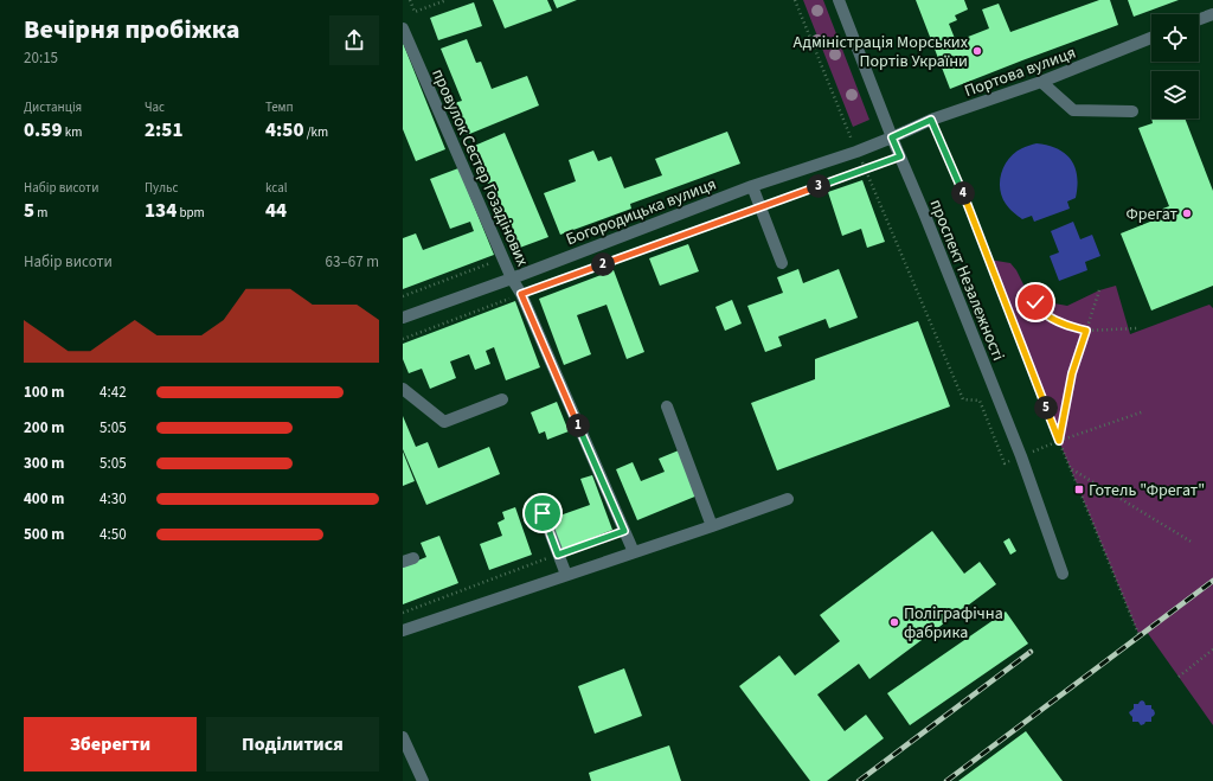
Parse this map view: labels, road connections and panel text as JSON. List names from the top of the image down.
{
  "streets": {
    "street": [
      "Портова вулиця",
      "провулок Сестер Гозадінових",
      "Богородицька вулиця",
      "проспект Незалежності"
    ]
  },
  "crossings": [
    ["Портова вулиця", "Богородицька вулиця"],
    ["Портова вулиця", "проспект Незалежності"],
    ["провулок Сестер Гозадінових", "Богородицька вулиця"],
    ["Богородицька вулиця", "проспект Незалежності"]
  ],
  "places": {
    "other": ["Адміністрація Морських Портів України", "Фрегат", "Поліграфічна фабрика"],
    "transit": ["Готель \"Фрегат\""]
  },
  "page": {
    "heading": ["Вечірня пробіжка", "20:15"],
    "stats": [
      ["Дистанція", "0.59 km"],
      ["Час", "2:51"],
      ["Темп", "4:50 /km"],
      ["Набір висоти", "5 m"],
      ["Пульс", "134 bpm"],
      ["kcal", "44"]
    ],
    "pins": [
      "3",
      "4",
      "2",
      "5",
      "1"
    ],
    "chart": ["Набір висоти", "63–67 m"],
    "list": [
      {
        "name": "100 m",
        "note": "4:42"
      },
      {
        "name": "200 m",
        "note": "5:05"
      },
      {
        "name": "300 m",
        "note": "5:05"
      },
      {
        "name": "400 m",
        "note": "4:30"
      },
      {
        "name": "500 m",
        "note": "4:50"
      }
    ],
    "buttons": ["Зберегти", "Поділитися"]
  }
}
